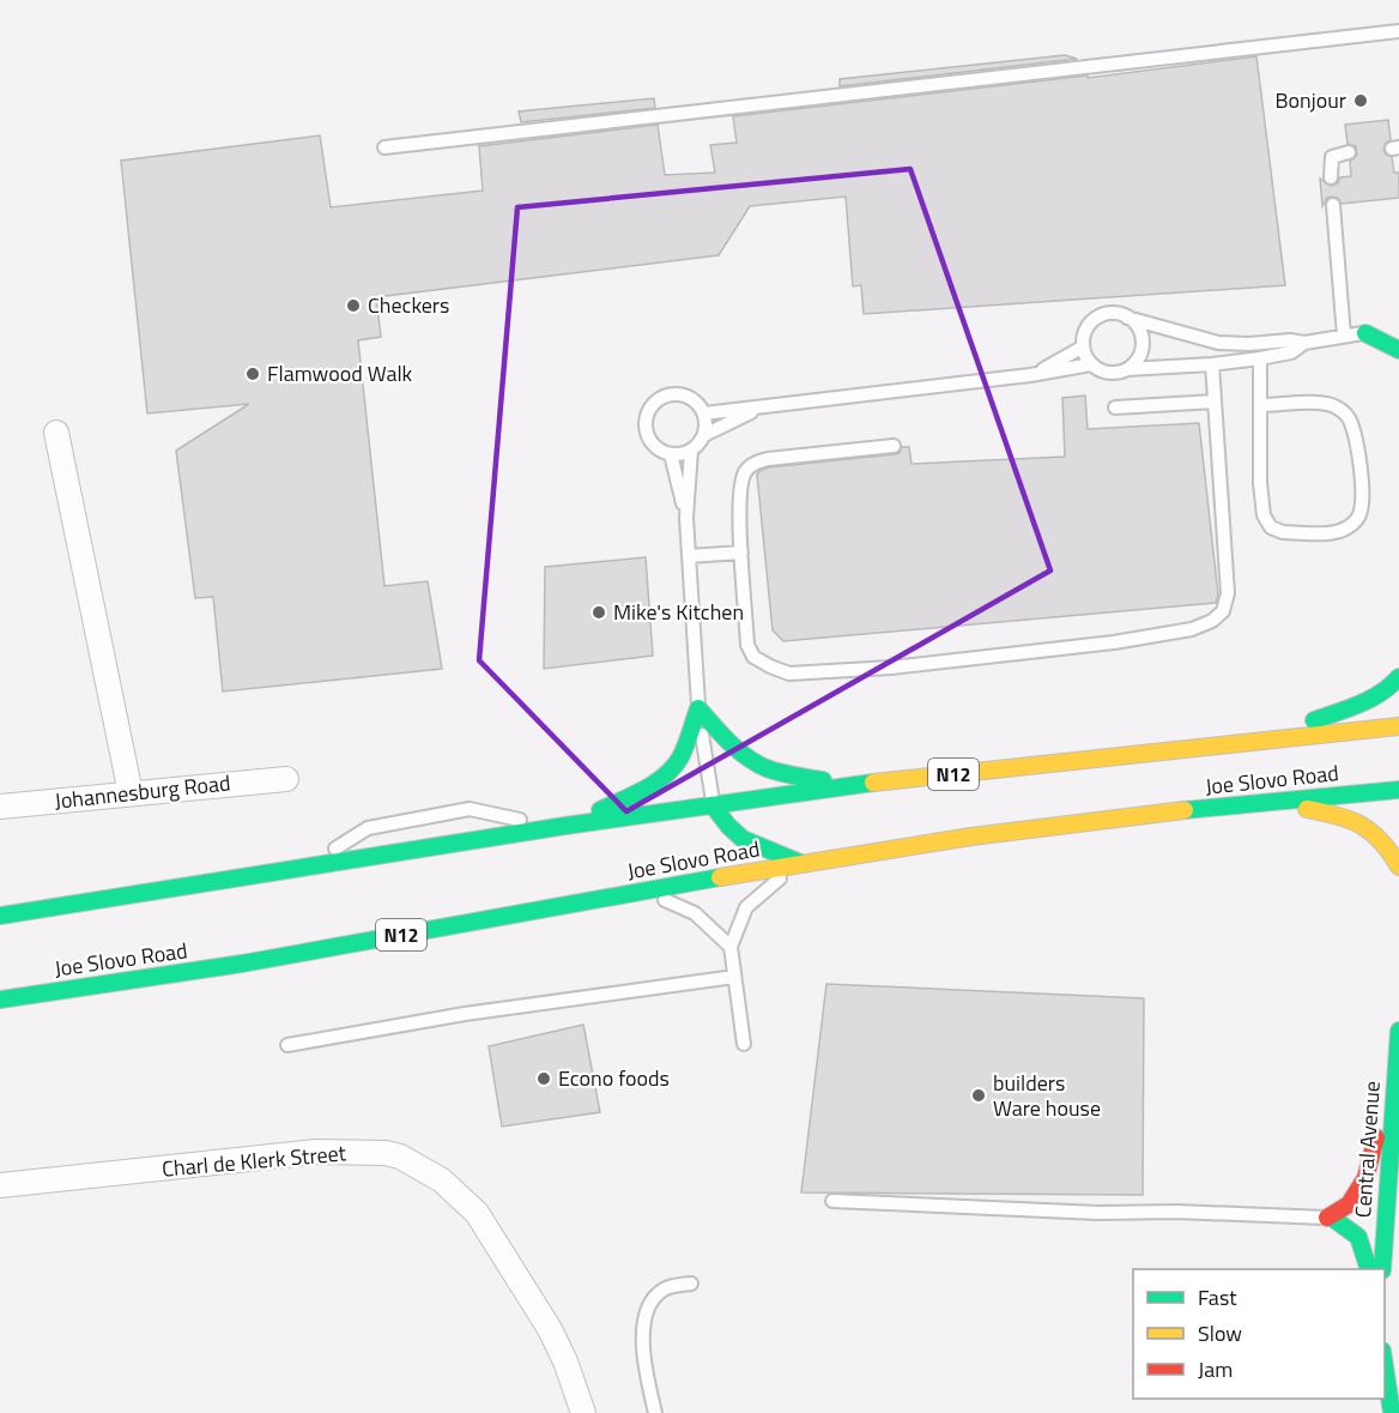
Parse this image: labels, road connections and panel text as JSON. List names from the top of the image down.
{
  "streets": {
    "main road": ["N12", "Joe Slovo Road", "Central Avenue"],
    "street": ["Johannesburg Road", "Charl de Klerk Street"]
  },
  "places": [
    "Bonjour",
    "Checkers",
    "Flamwood Walk",
    "Mike's Kitchen",
    "Econo foods",
    "builders Ware house"
  ],
  "legend": ["Fast", "Slow", "Jam"]
}
